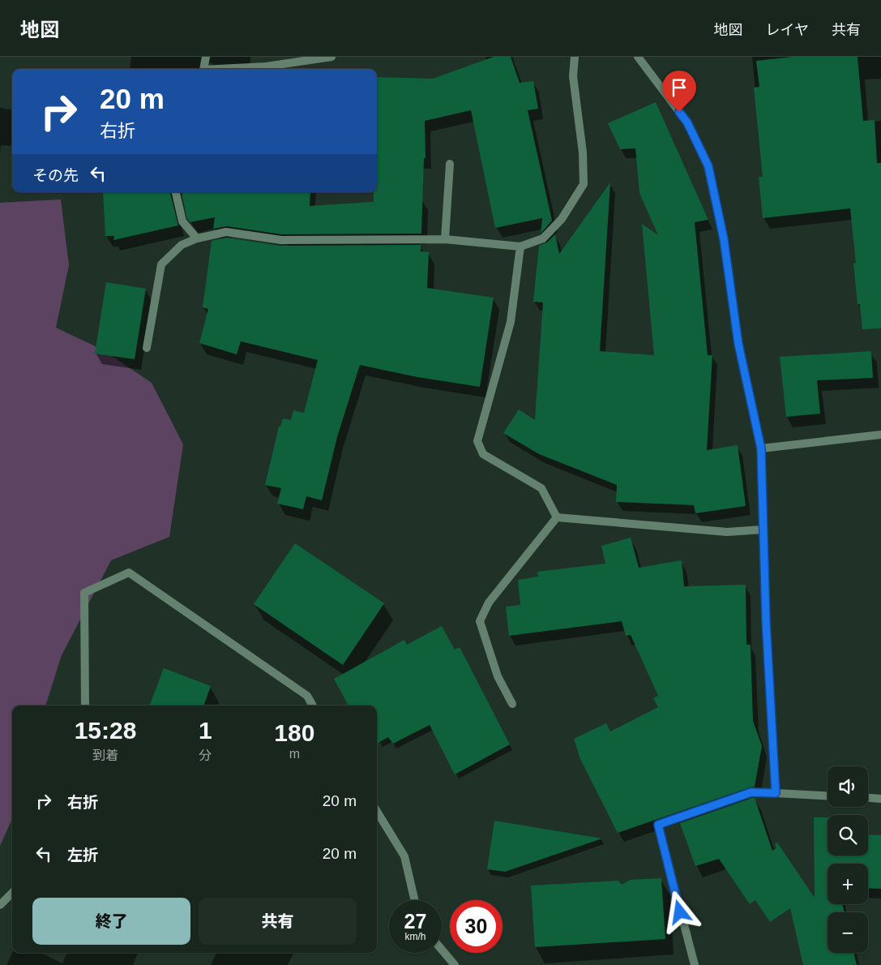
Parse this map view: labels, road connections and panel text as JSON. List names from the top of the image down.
{
  "page": {
    "header": "地図",
    "nav": ["地図", "レイヤ", "共有"],
    "turn": ["20 m", "右折"],
    "then": "その先",
    "eta": [
      "15:28",
      "到着",
      "1",
      "分",
      "180",
      "m"
    ],
    "map_buttons": ["+", "−"],
    "list": [
      {
        "name": "右折",
        "value": "20 m"
      },
      {
        "name": "左折",
        "value": "20 m"
      }
    ],
    "buttons": ["終了", "共有"],
    "speed": "27 km/h",
    "limit": "30"
  }
}
